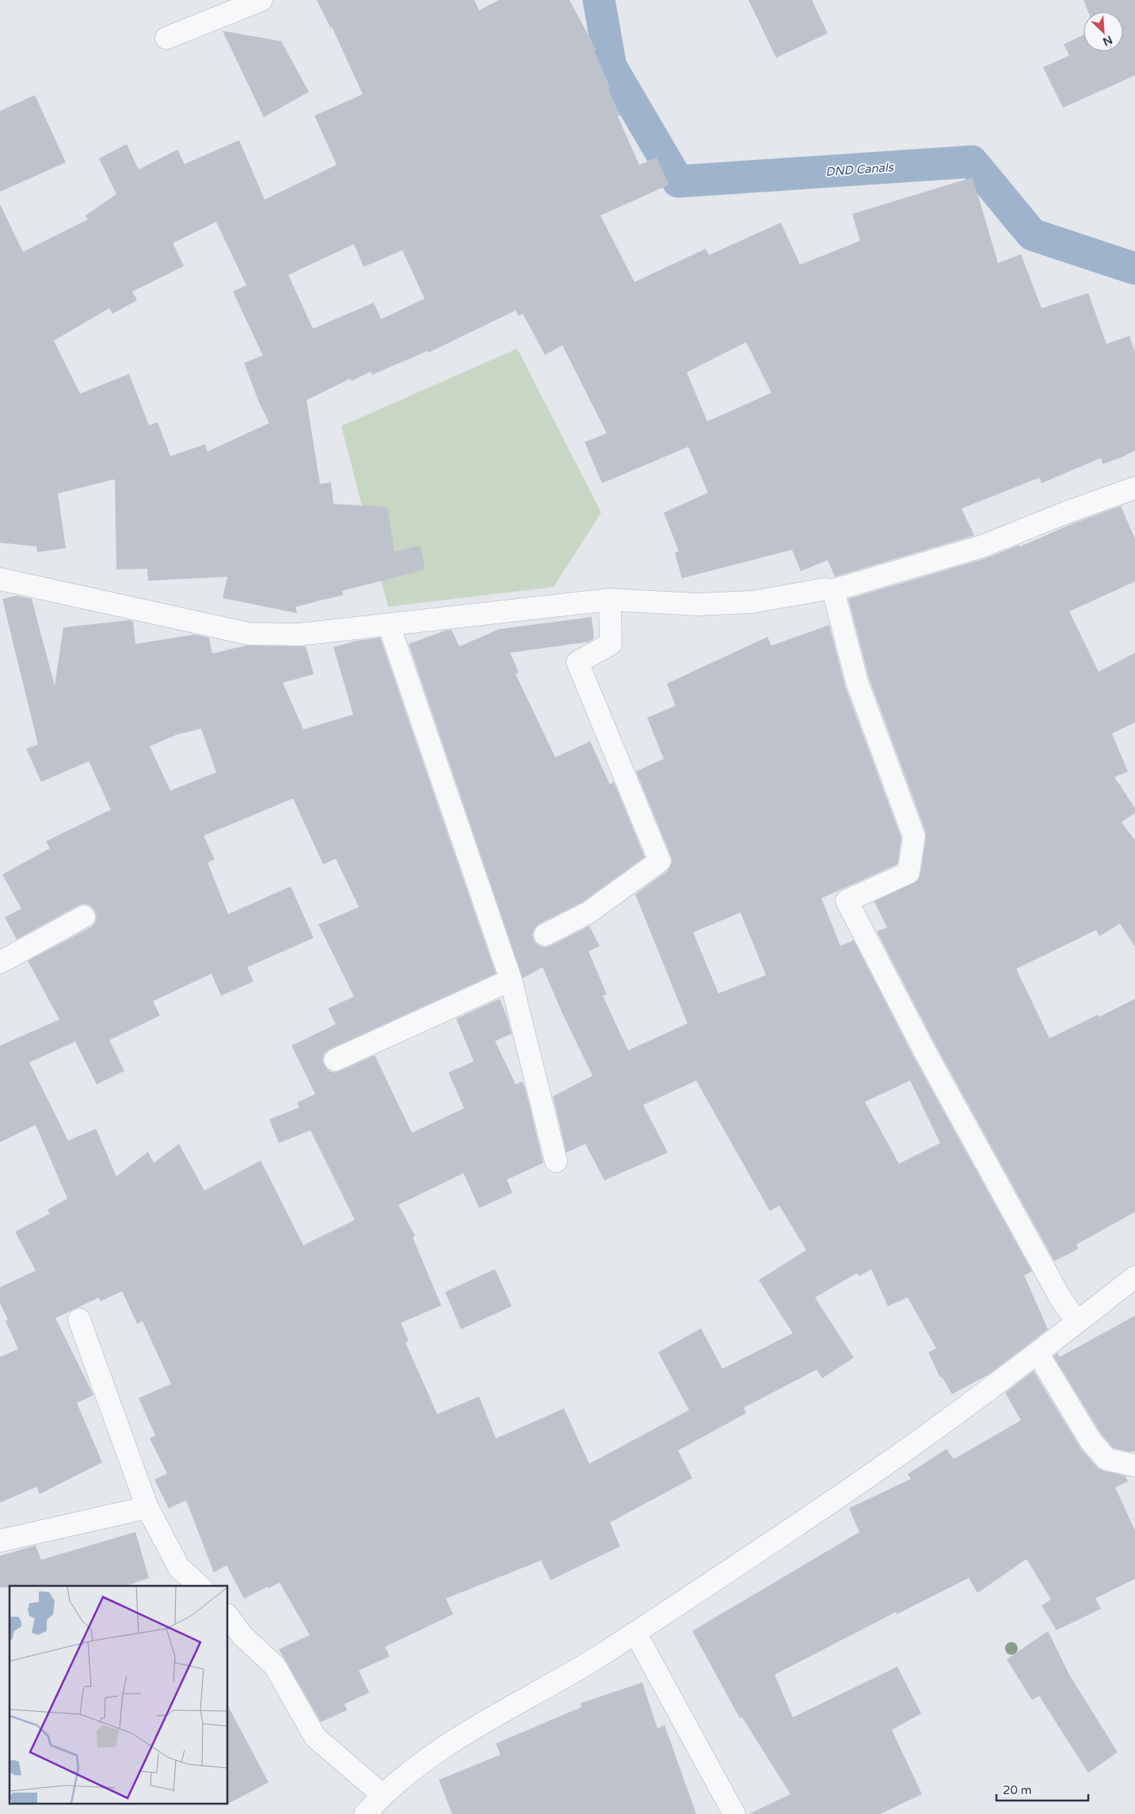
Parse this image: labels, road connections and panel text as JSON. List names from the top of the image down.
{
  "water": ["DND Canals"],
  "scale_bar": "20 m",
  "north": "bottom right"
}
